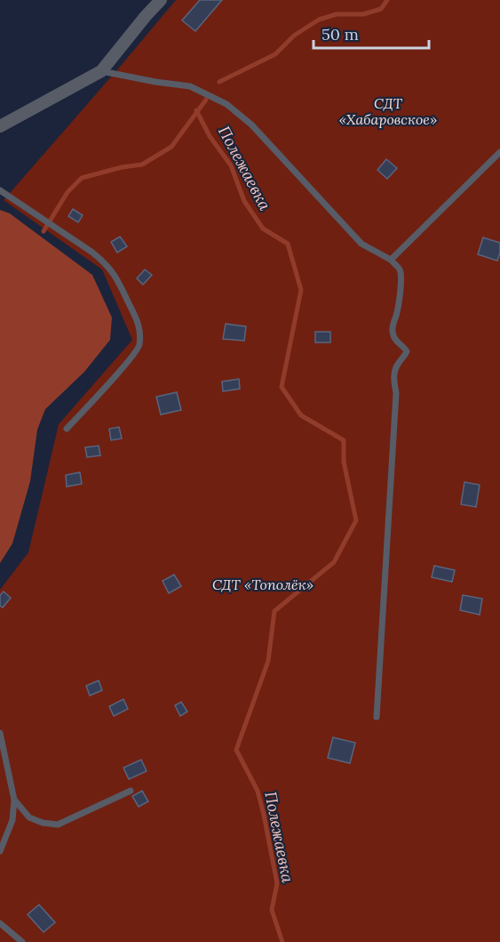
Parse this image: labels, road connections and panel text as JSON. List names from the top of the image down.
{
  "water": ["Полежаевка"],
  "parks": ["СДТ «Хабаровское»", "СДТ «Тополёк»"],
  "scale_bar": "50 m"
}
